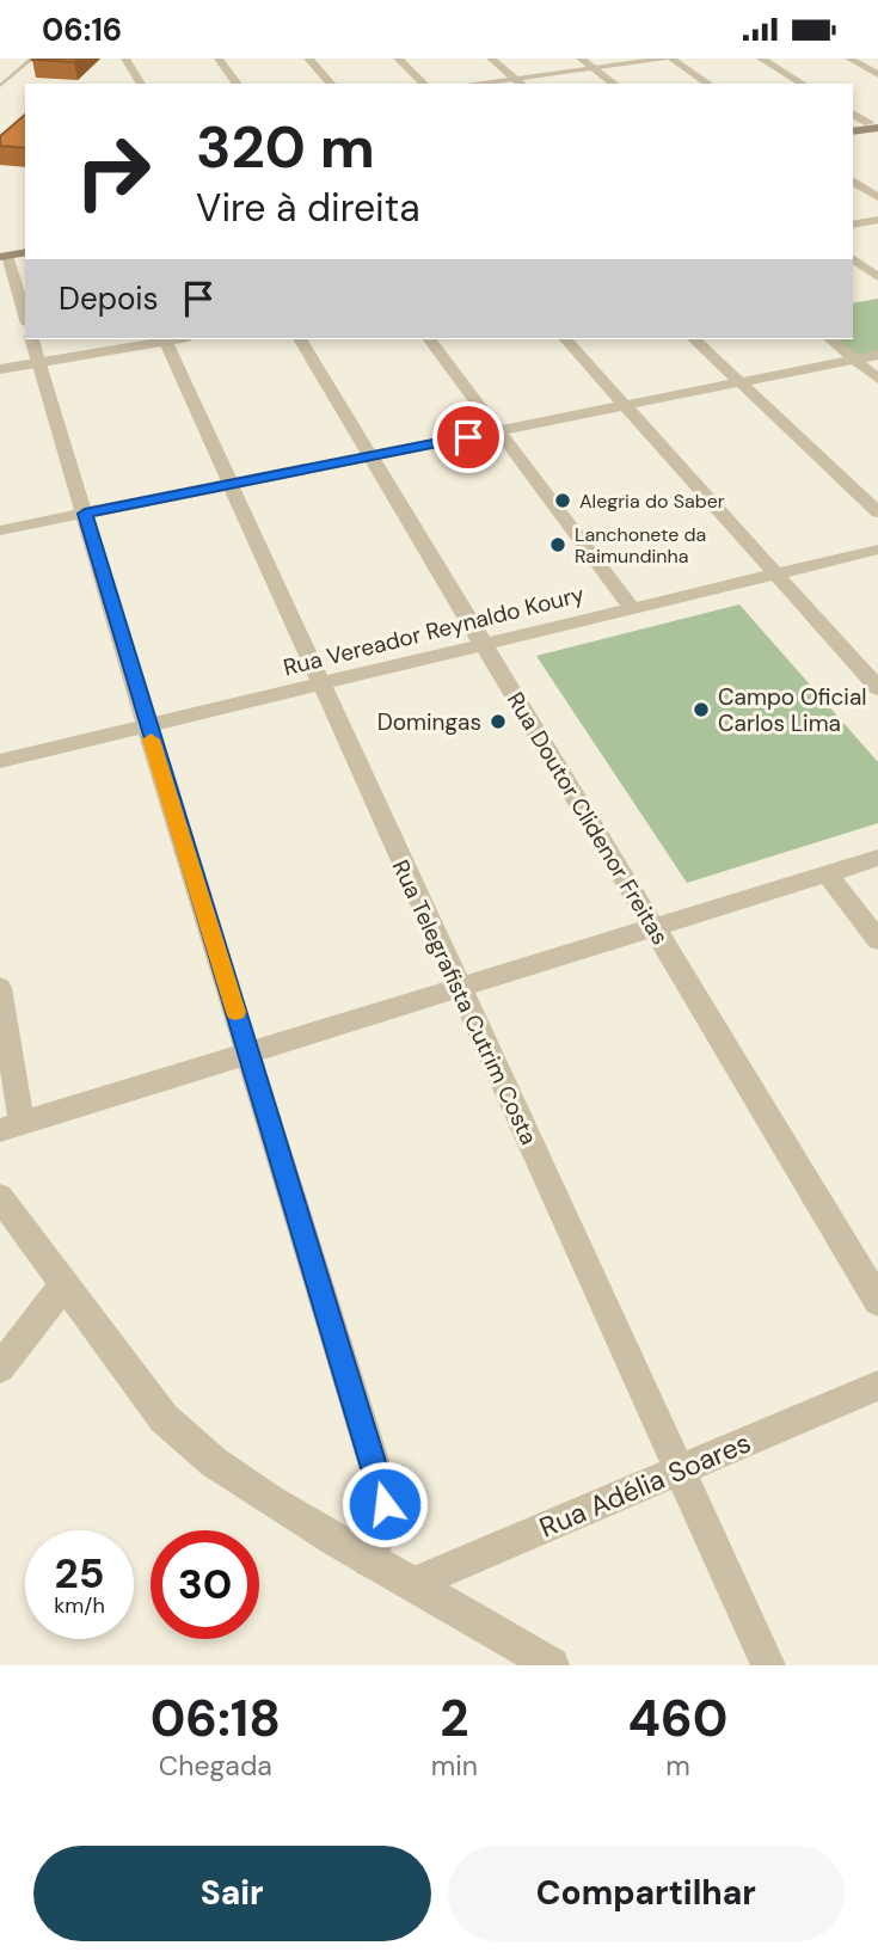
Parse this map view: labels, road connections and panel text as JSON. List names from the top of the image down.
{
  "streets": {
    "street": [
      "Rua Vereador Reynaldo Koury",
      "Rua Doutor Clidenor Freitas",
      "Rua Telegrafista Cutrim Costa",
      "Rua Adélia Soares"
    ]
  },
  "crossings": [
    ["Rua Vereador Reynaldo Koury", "Rua Doutor Clidenor Freitas"],
    ["Rua Vereador Reynaldo Koury", "Rua Telegrafista Cutrim Costa"],
    ["Rua Telegrafista Cutrim Costa", "Rua Adélia Soares"]
  ],
  "places": [
    "Alegria do Saber",
    "Lanchonete da Raimundinha",
    "Campo Oficial Carlos Lima",
    "Domingas"
  ],
  "page": {
    "status": "06:16",
    "turn": ["320 m", "Vire à direita"],
    "then": "Depois",
    "speed": "25 km/h",
    "limit": "30",
    "eta": [
      "06:18",
      "Chegada",
      "2",
      "min",
      "460",
      "m"
    ],
    "buttons": ["Sair", "Compartilhar"]
  }
}
